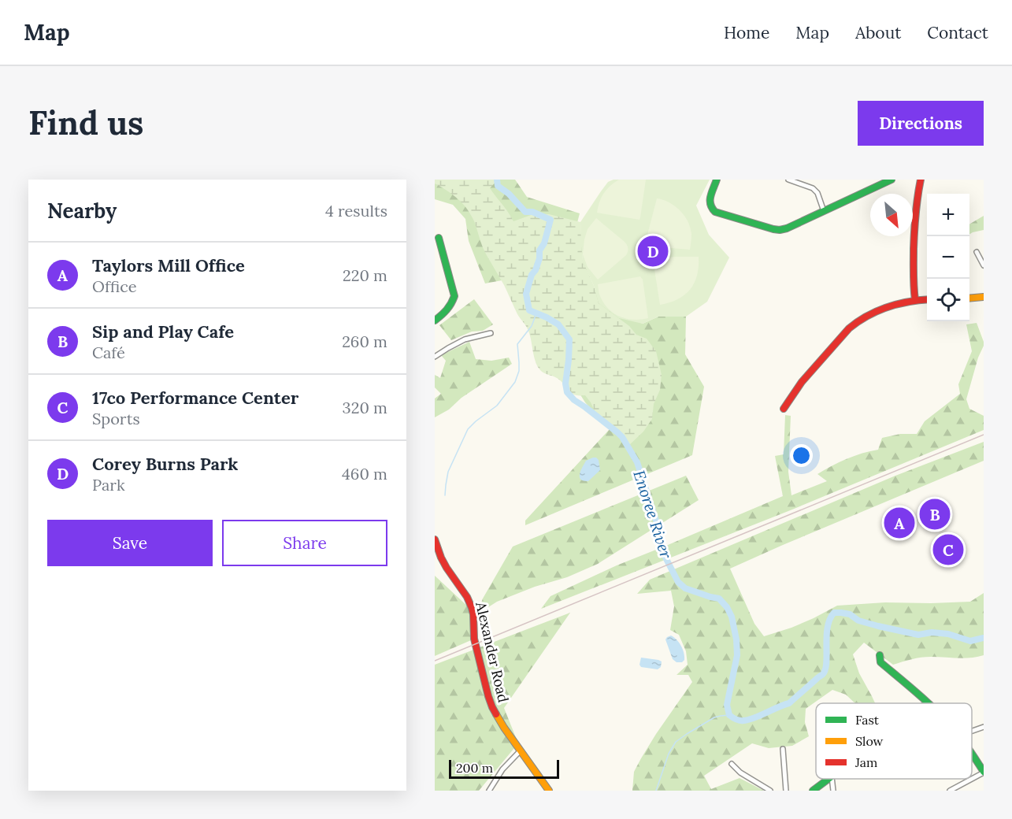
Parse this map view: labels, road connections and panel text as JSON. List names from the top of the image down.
{
  "streets": {
    "street": ["Alexander Road"]
  },
  "water": ["Enoree River"],
  "legend": ["Fast", "Slow", "Jam"],
  "scale_bar": "200 m",
  "north": "bottom right",
  "page": {
    "header": "Map",
    "nav": [
      "Home",
      "Map",
      "About",
      "Contact"
    ],
    "buttons": [
      "Directions",
      ["Save", "Share"]
    ],
    "title": "Find us",
    "heading": ["Nearby", "4 results"],
    "map_buttons": ["+", "−"],
    "pins": [
      "D",
      "B",
      "A",
      "C"
    ],
    "list": [
      {
        "mark": "A",
        "name": "Taylors Mill Office",
        "note": "Office",
        "value": "220 m"
      },
      {
        "mark": "B",
        "name": "Sip and Play Cafe",
        "note": "Café",
        "value": "260 m"
      },
      {
        "mark": "C",
        "name": "17co Performance Center",
        "note": "Sports",
        "value": "320 m"
      },
      {
        "mark": "D",
        "name": "Corey Burns Park",
        "note": "Park",
        "value": "460 m"
      }
    ],
    "scale": "200 m"
  }
}
